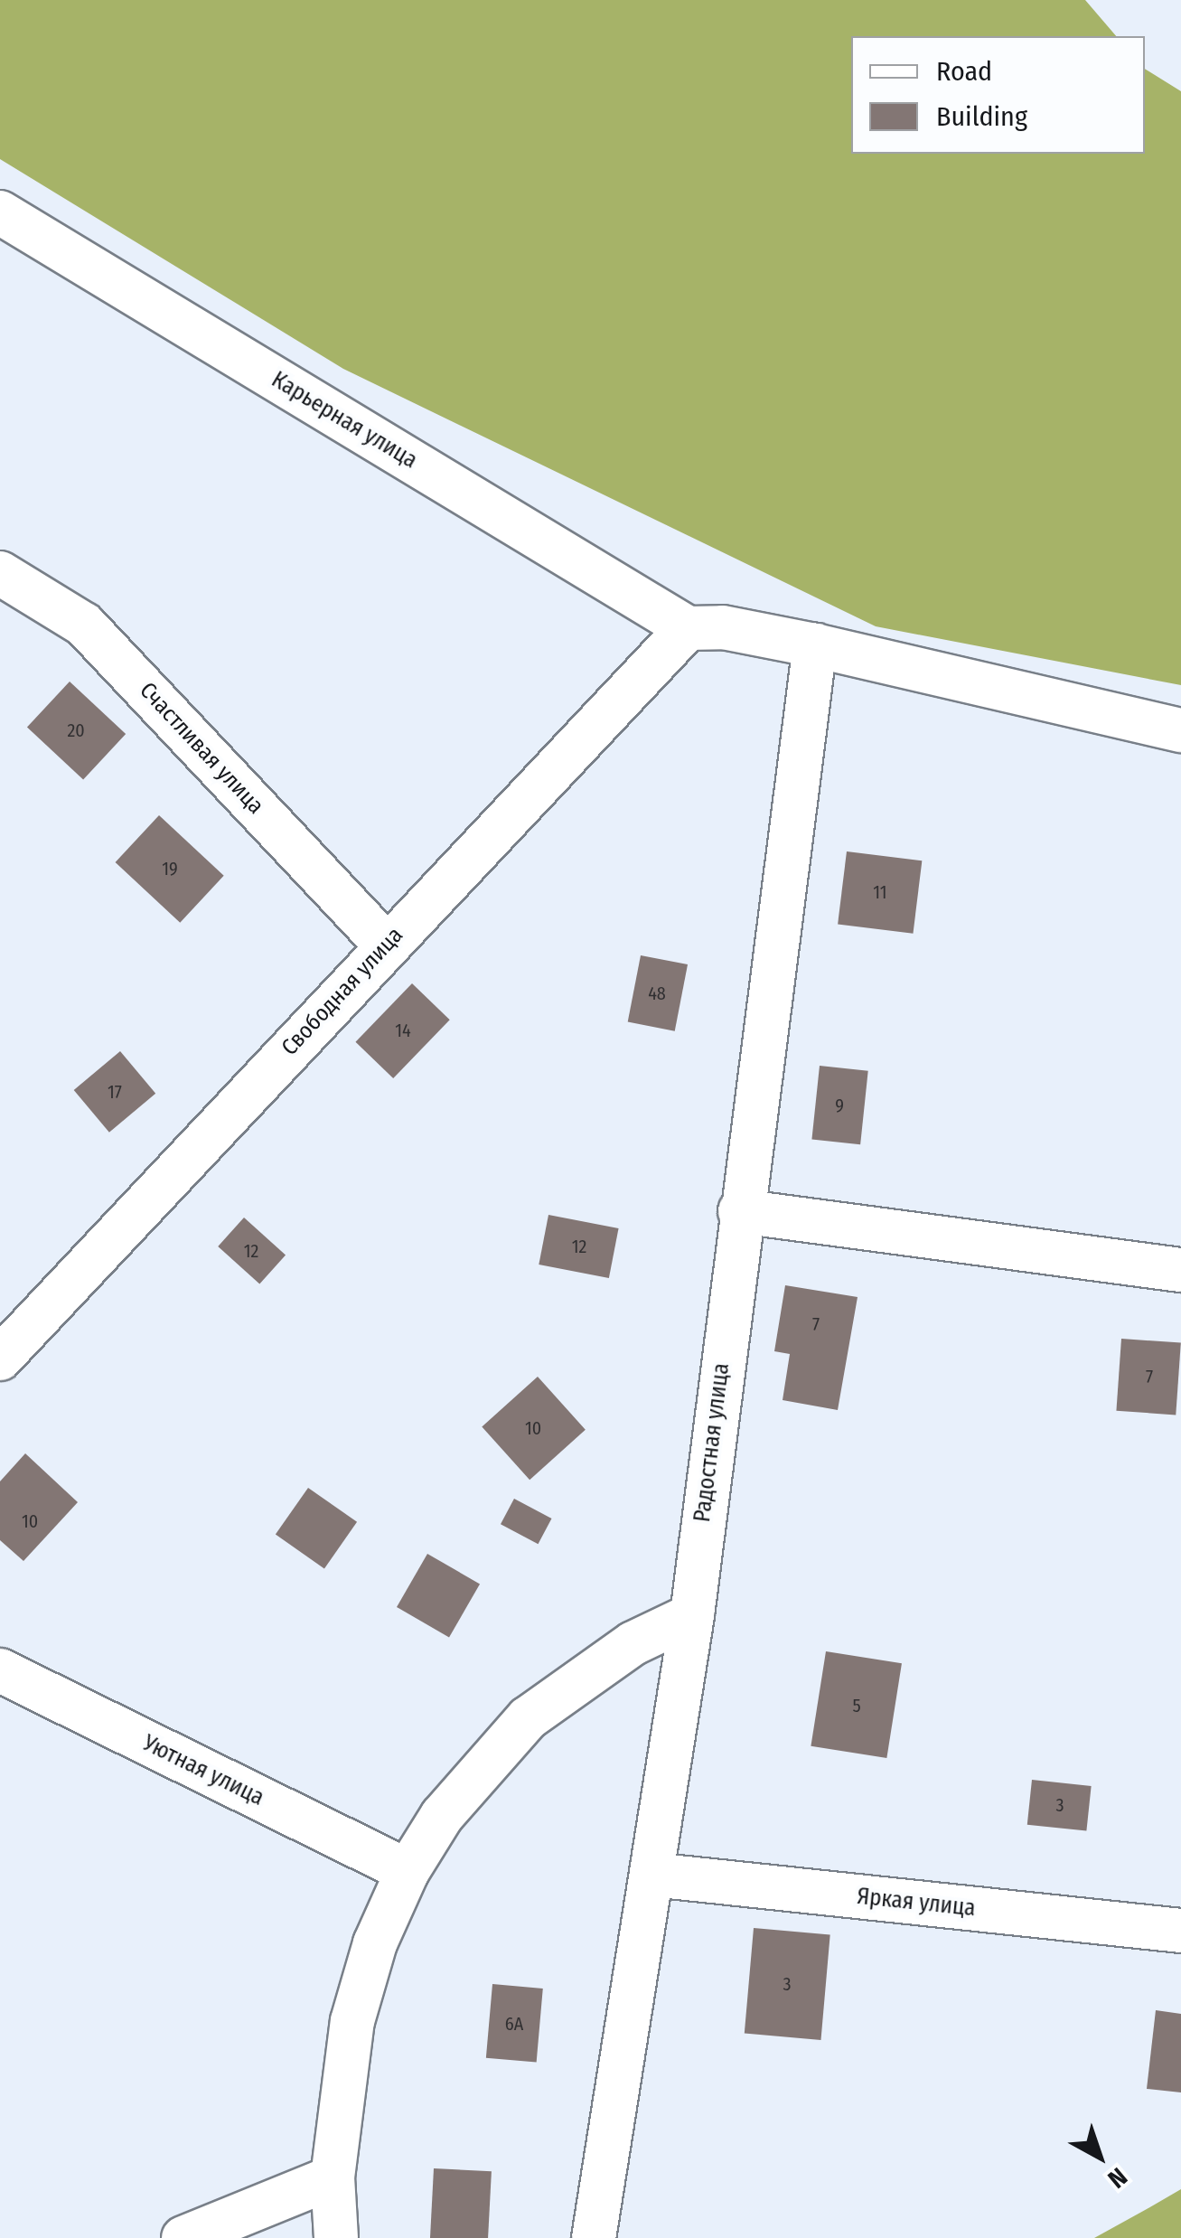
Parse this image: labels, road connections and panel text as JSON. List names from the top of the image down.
{
  "streets": {
    "street": [
      "Карьерная улица",
      "Счастливая улица",
      "Свободная улица",
      "Радостная улица",
      "Уютная улица",
      "Яркая улица"
    ]
  },
  "crossings": [
    ["Карьерная улица", "Свободная улица"],
    ["Счастливая улица", "Свободная улица"],
    ["Радостная улица", "Яркая улица"]
  ],
  "house_numbers": [
    "20",
    "19",
    "11",
    "48",
    "14",
    "17",
    "9",
    "12",
    "12",
    "7",
    "7",
    "10",
    "10",
    "5",
    "3",
    "3",
    "6А"
  ],
  "legend": ["Road", "Building"],
  "north": "bottom right"
}
